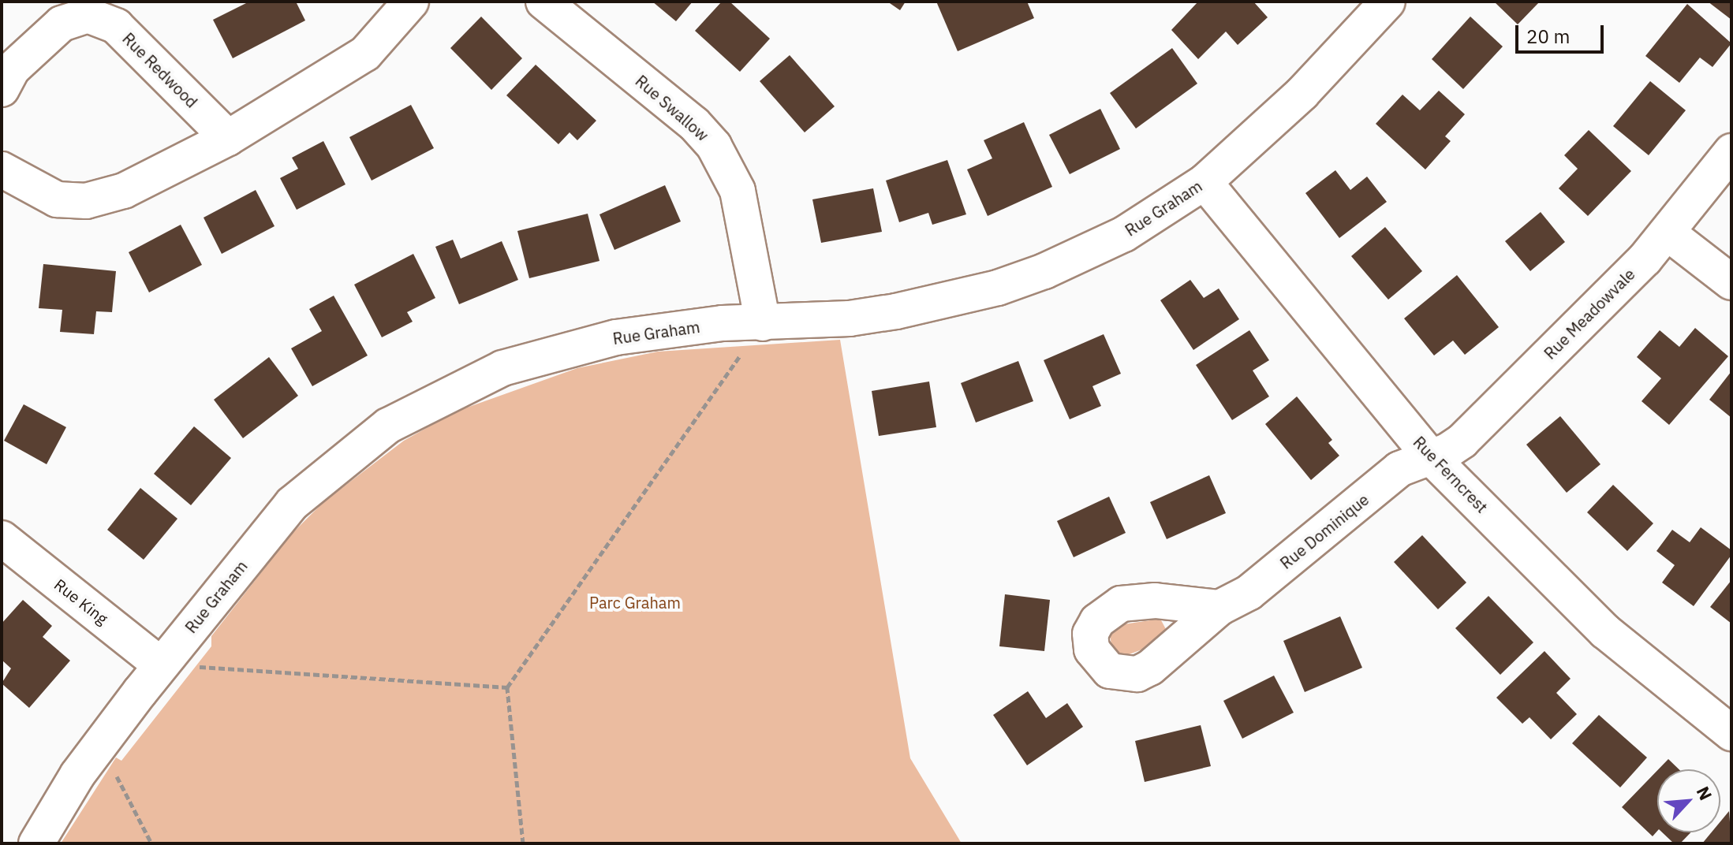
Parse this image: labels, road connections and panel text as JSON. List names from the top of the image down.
{
  "streets": {
    "street": [
      "Rue Redwood",
      "Rue Swallow",
      "Rue Graham",
      "Rue Meadowvale",
      "Rue Ferncrest",
      "Rue Dominique",
      "Rue King"
    ]
  },
  "crossings": [
    ["Rue Swallow", "Rue Graham"],
    ["Rue Graham", "Rue Ferncrest"],
    ["Rue Graham", "Rue King"],
    ["Rue Meadowvale", "Rue Ferncrest"],
    ["Rue Meadowvale", "Rue Dominique"],
    ["Rue Ferncrest", "Rue Dominique"]
  ],
  "parks": ["Parc Graham"],
  "scale_bar": "20 m",
  "north": "top right"
}
